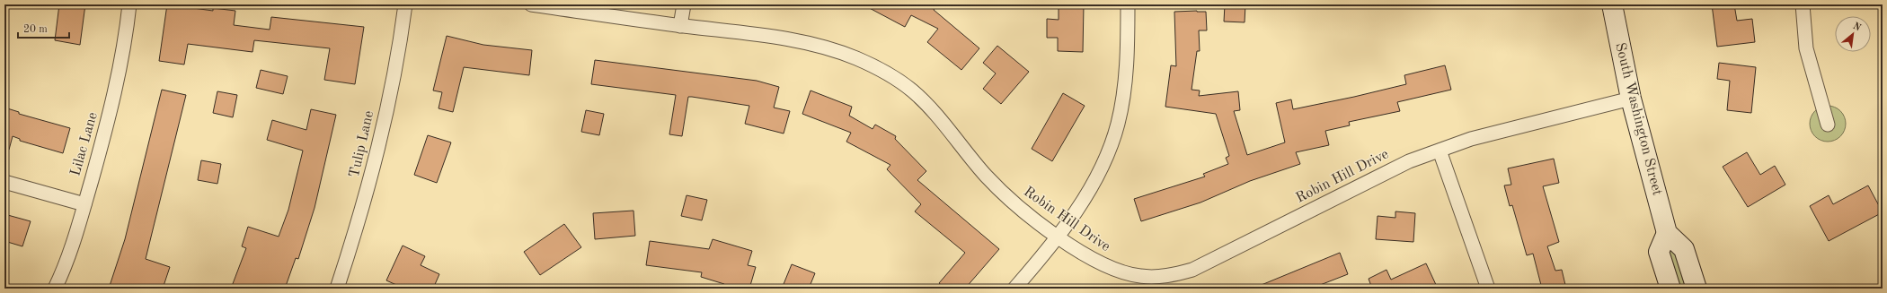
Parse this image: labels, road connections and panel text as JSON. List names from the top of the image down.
{
  "streets": {
    "main road": ["South Washington Street"],
    "street": ["Lilac Lane", "Tulip Lane", "Robin Hill Drive"]
  },
  "crossings": [
    ["South Washington Street", "Robin Hill Drive"]
  ],
  "scale_bar": "20 m",
  "north": "top right"
}
